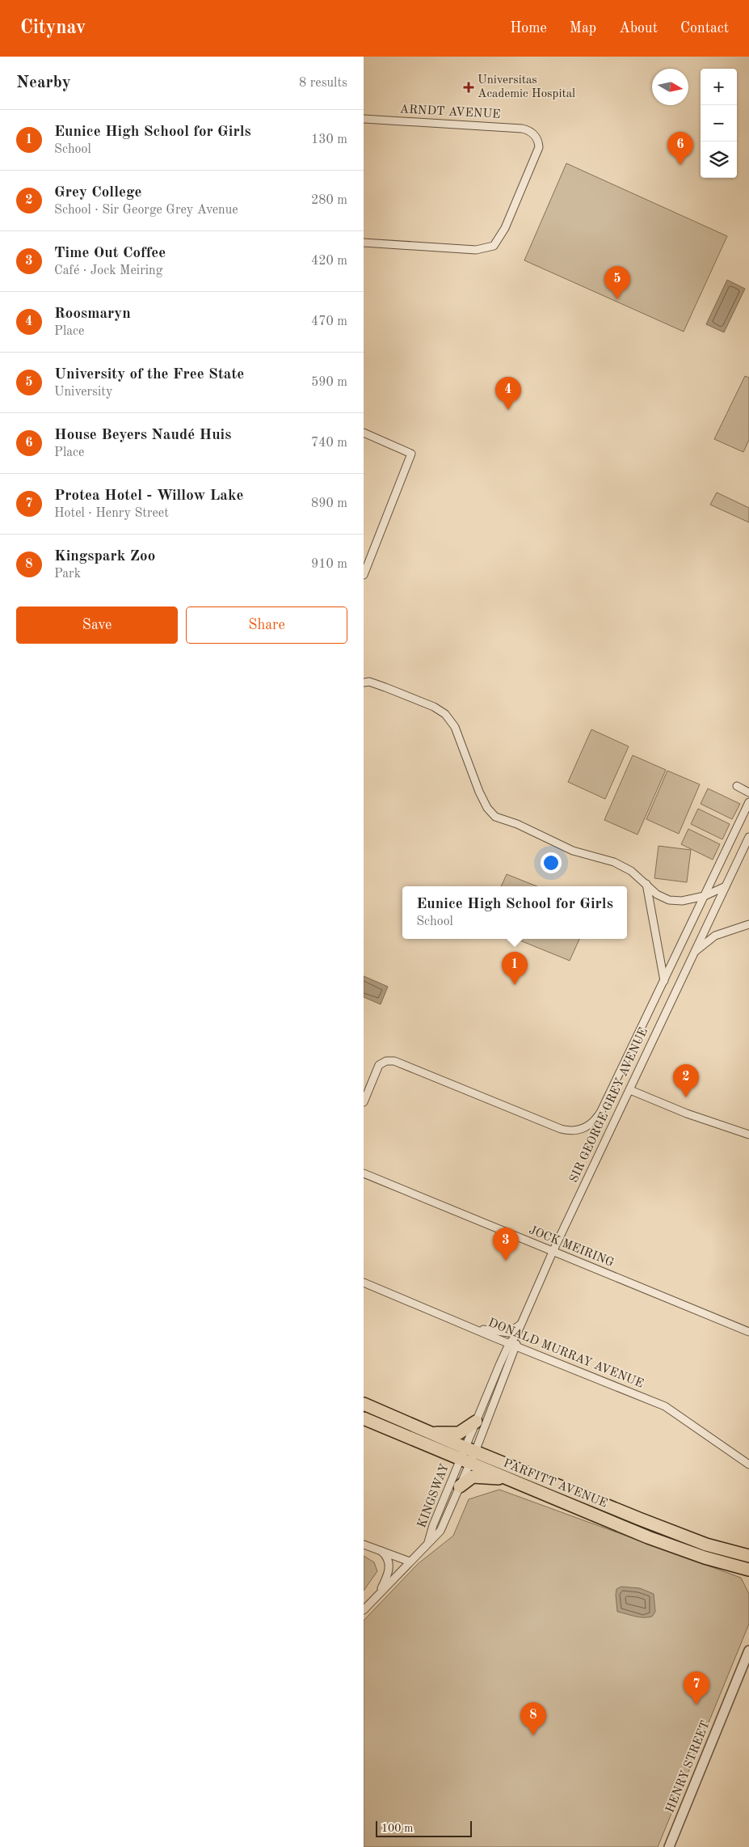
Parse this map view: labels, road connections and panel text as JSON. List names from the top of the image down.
{
  "streets": {
    "highway": ["PARFITT AVENUE"],
    "street": [
      "ARNDT AVENUE",
      "SIR GEORGE GREY AVENUE",
      "JOCK MEIRING",
      "DONALD MURRAY AVENUE",
      "KINGSWAY",
      "HENRY STREET"
    ]
  },
  "crossings": [
    ["SIR GEORGE GREY AVENUE", "JOCK MEIRING"],
    ["SIR GEORGE GREY AVENUE", "DONALD MURRAY AVENUE"],
    ["SIR GEORGE GREY AVENUE", "PARFITT AVENUE"],
    ["SIR GEORGE GREY AVENUE", "KINGSWAY"],
    ["PARFITT AVENUE", "KINGSWAY"]
  ],
  "places": {
    "health": ["Universitas Academic Hospital"]
  },
  "scale_bar": "100 m",
  "north": "right",
  "page": {
    "header": "Citynav",
    "nav": [
      "Home",
      "Map",
      "About",
      "Contact"
    ],
    "heading": ["Nearby", "8 results"],
    "map_buttons": ["+", "−"],
    "list": [
      {
        "mark": "1",
        "name": "Eunice High School for Girls",
        "note": "School",
        "value": "130 m"
      },
      {
        "mark": "2",
        "name": "Grey College",
        "note": "School · Sir George Grey Avenue",
        "value": "280 m"
      },
      {
        "mark": "3",
        "name": "Time Out Coffee",
        "note": "Café · Jock Meiring",
        "value": "420 m"
      },
      {
        "mark": "4",
        "name": "Roosmaryn",
        "note": "Place",
        "value": "470 m"
      },
      {
        "mark": "5",
        "name": "University of the Free State",
        "note": "University",
        "value": "590 m"
      },
      {
        "mark": "6",
        "name": "House Beyers Naudé Huis",
        "note": "Place",
        "value": "740 m"
      },
      {
        "mark": "7",
        "name": "Protea Hotel - Willow Lake",
        "note": "Hotel · Henry Street",
        "value": "890 m"
      },
      {
        "mark": "8",
        "name": "Kingspark Zoo",
        "note": "Park",
        "value": "910 m"
      }
    ],
    "pins": [
      "6",
      "5",
      "4",
      "1",
      "2",
      "3",
      "7",
      "8"
    ],
    "buttons": ["Save", "Share"],
    "popup": ["Eunice High School for Girls", "School"],
    "scale": "100 m"
  }
}
